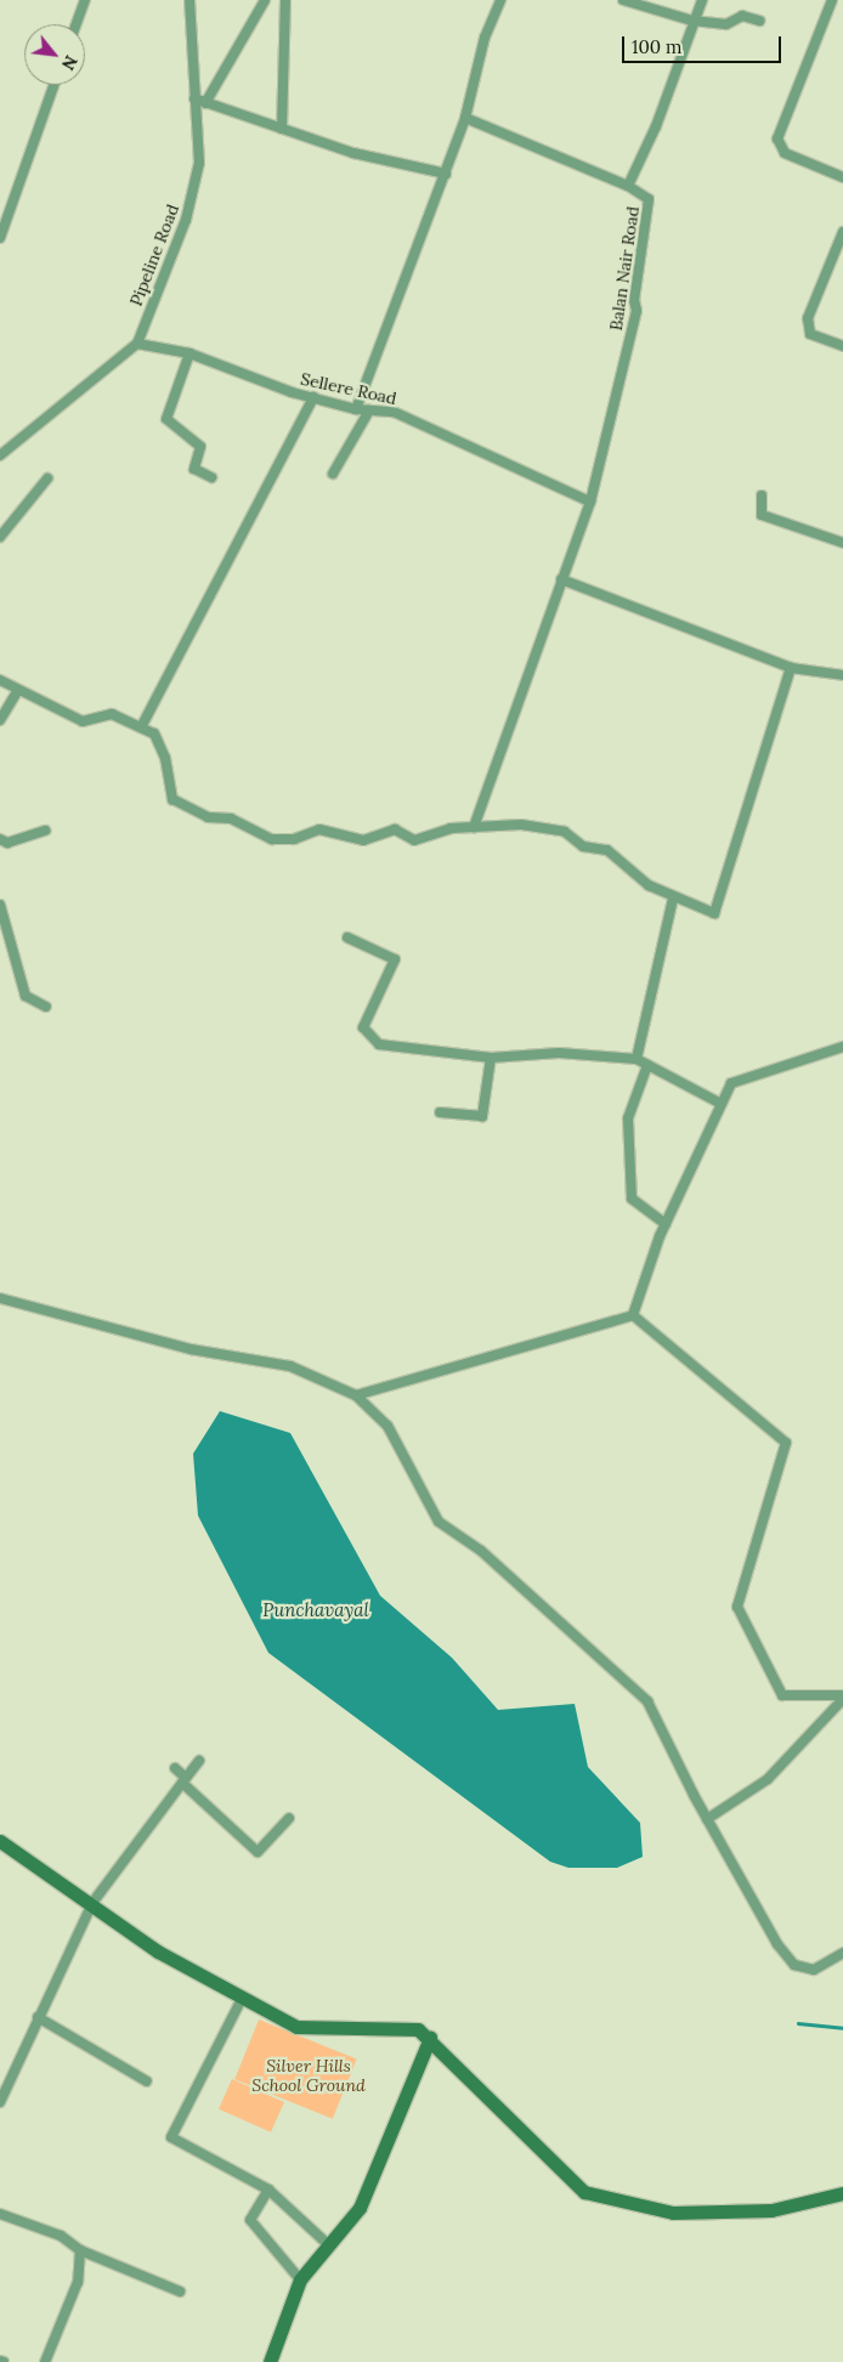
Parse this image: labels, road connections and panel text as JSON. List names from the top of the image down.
{
  "streets": {
    "street": ["Pipeline Road", "Balan Nair Road", "Sellere Road"]
  },
  "crossings": [
    ["Pipeline Road", "Sellere Road"],
    ["Balan Nair Road", "Sellere Road"]
  ],
  "water": ["Punchavayal"],
  "parks": ["Silver Hills School Ground"],
  "scale_bar": "100 m",
  "north": "bottom right"
}
